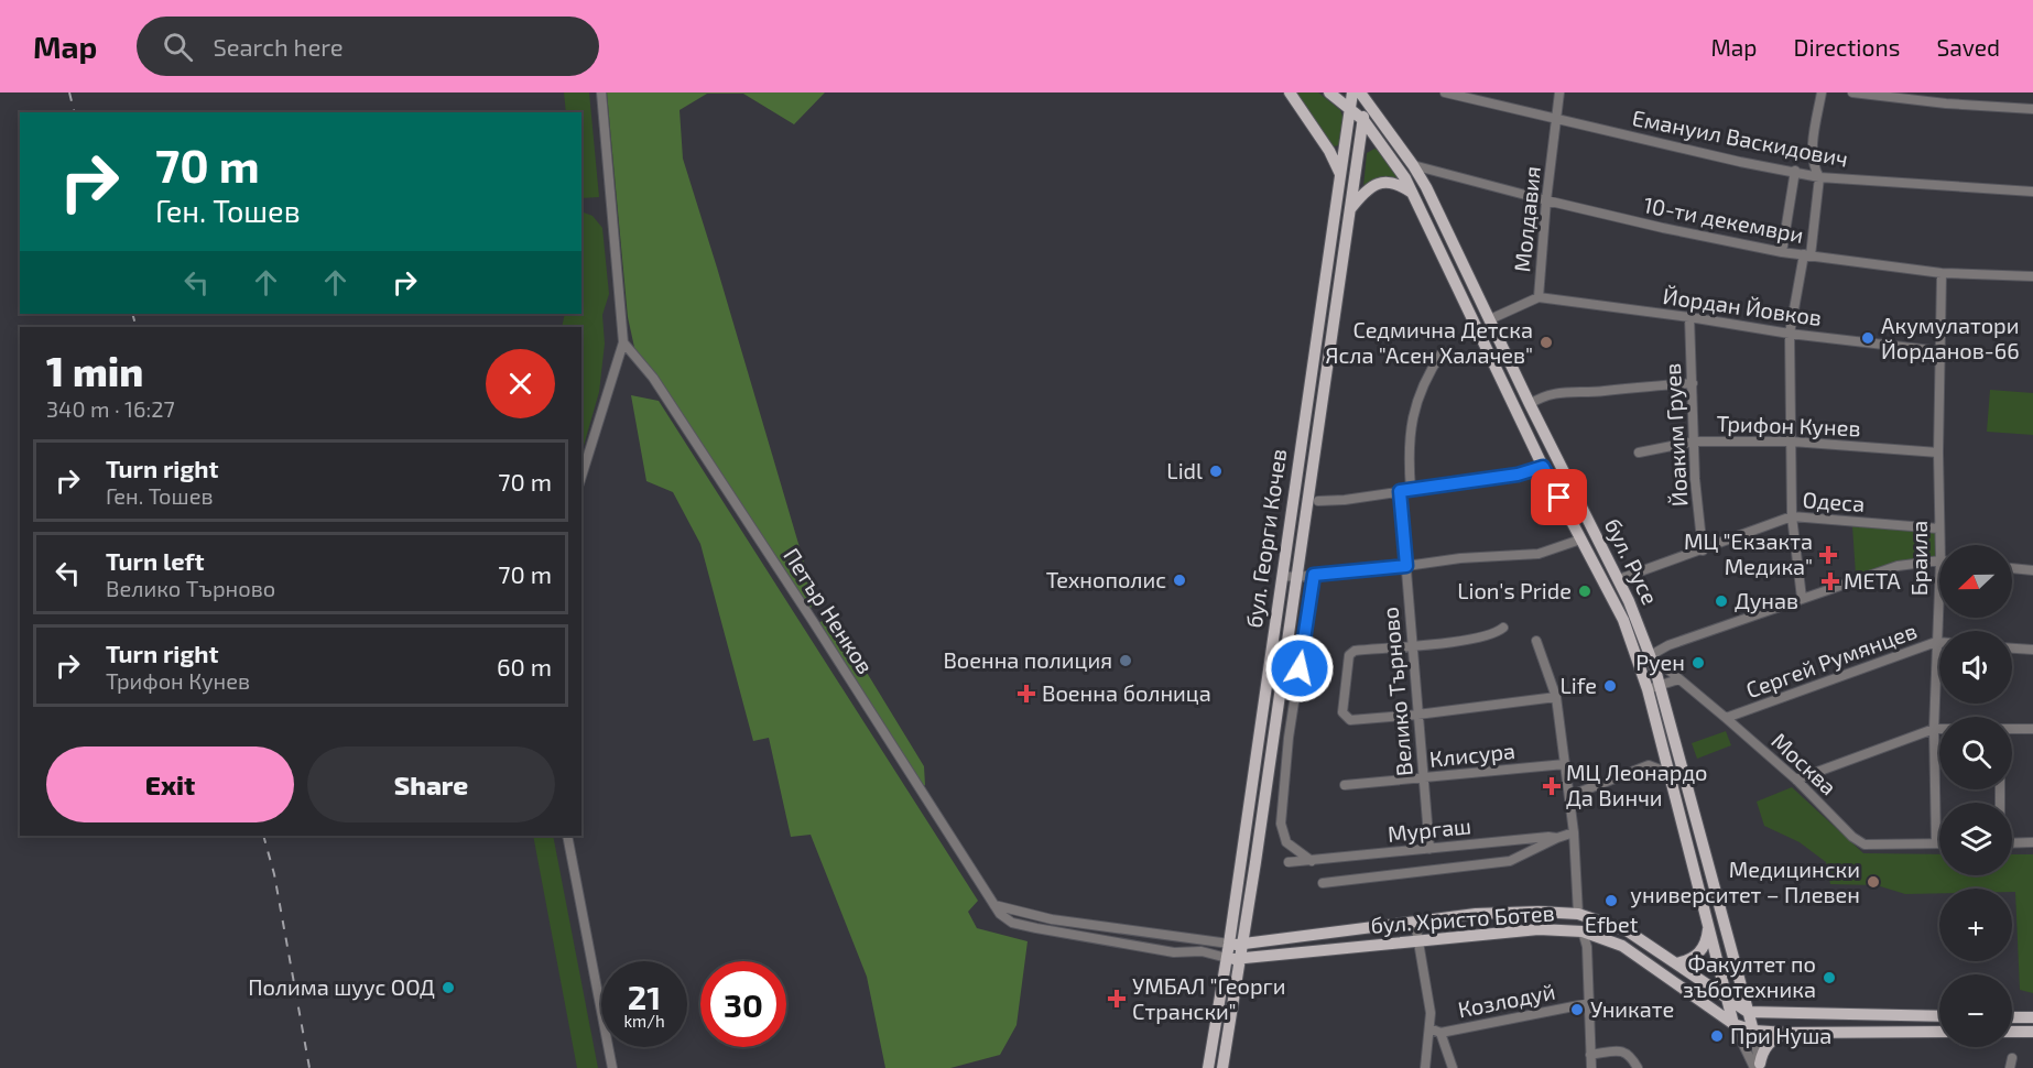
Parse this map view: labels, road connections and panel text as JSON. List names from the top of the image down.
{
  "streets": {
    "main road": ["бул. Георги Кочев", "бул. Русе", "бул. Христо Ботев"],
    "street": [
      "Емануил Васкидович",
      "Молдавия",
      "10-ти декември",
      "Йордан Йовков",
      "Трифон Кунев",
      "Йоаким Груев",
      "Одеса",
      "Браила",
      "Петър Ненков",
      "Сергей Румянцев",
      "Велико Търново",
      "Клисура",
      "Москва",
      "Мургаш",
      "Козлодуй"
    ]
  },
  "crossings": [
    ["Емануил Васкидович", "Молдавия"],
    ["Молдавия", "10-ти декември"],
    ["Молдавия", "Йордан Йовков"],
    ["Молдавия", "бул. Русе"],
    ["10-ти декември", "Браила"],
    ["10-ти декември", "бул. Русе"],
    ["Йордан Йовков", "Йоаким Груев"],
    ["Йордан Йовков", "Браила"],
    ["Трифон Кунев", "Йоаким Груев"],
    ["Трифон Кунев", "Браила"],
    ["Йоаким Груев", "Одеса"],
    ["Одеса", "Браила"],
    ["Одеса", "бул. Русе"],
    ["бул. Георги Кочев", "бул. Русе"],
    ["бул. Георги Кочев", "Петър Ненков"],
    ["бул. Георги Кочев", "бул. Христо Ботев"],
    ["Браила", "Сергей Румянцев"],
    ["Браила", "Москва"],
    ["бул. Русе", "Москва"],
    ["бул. Русе", "бул. Христо Ботев"],
    ["Петър Ненков", "бул. Христо Ботев"],
    ["Сергей Румянцев", "Москва"],
    ["Велико Търново", "Клисура"],
    ["Велико Търново", "Мургаш"]
  ],
  "places": {
    "other": [
      "Aкумулатори Йорданов-66",
      "Седмична Детска Ясла \"Асен Халачев\"",
      "Lidl",
      "Технополис",
      "Lion's Pride",
      "Дунав",
      "Военна полиция",
      "Руен",
      "Life",
      "Медицински университет – Плевен",
      "Efbet",
      "Факултет по зъботехника",
      "Полима шуус ООД",
      "Уникате",
      "При Нуша"
    ],
    "health": [
      "МЦ \"Екзакта Медика\"",
      "META",
      "Военна болница",
      "МЦ Леонардо Да Винчи",
      "УМБАЛ \"Георги Странски\""
    ]
  },
  "north": "left",
  "page": {
    "header": "Map",
    "search": "Search here",
    "nav": ["Map", "Directions", "Saved"],
    "turn": ["70 m", "Ген. Тошев"],
    "heading": ["1 min", "340 m · 16:27"],
    "list": [
      {
        "name": "Turn right",
        "note": "Ген. Тошев",
        "value": "70 m"
      },
      {
        "name": "Turn left",
        "note": "Велико Търново",
        "value": "70 m"
      },
      {
        "name": "Turn right",
        "note": "Трифон Кунев",
        "value": "60 m"
      }
    ],
    "map_buttons": ["+", "−"],
    "buttons": ["Exit", "Share"],
    "speed": "21 km/h",
    "limit": "30"
  }
}
